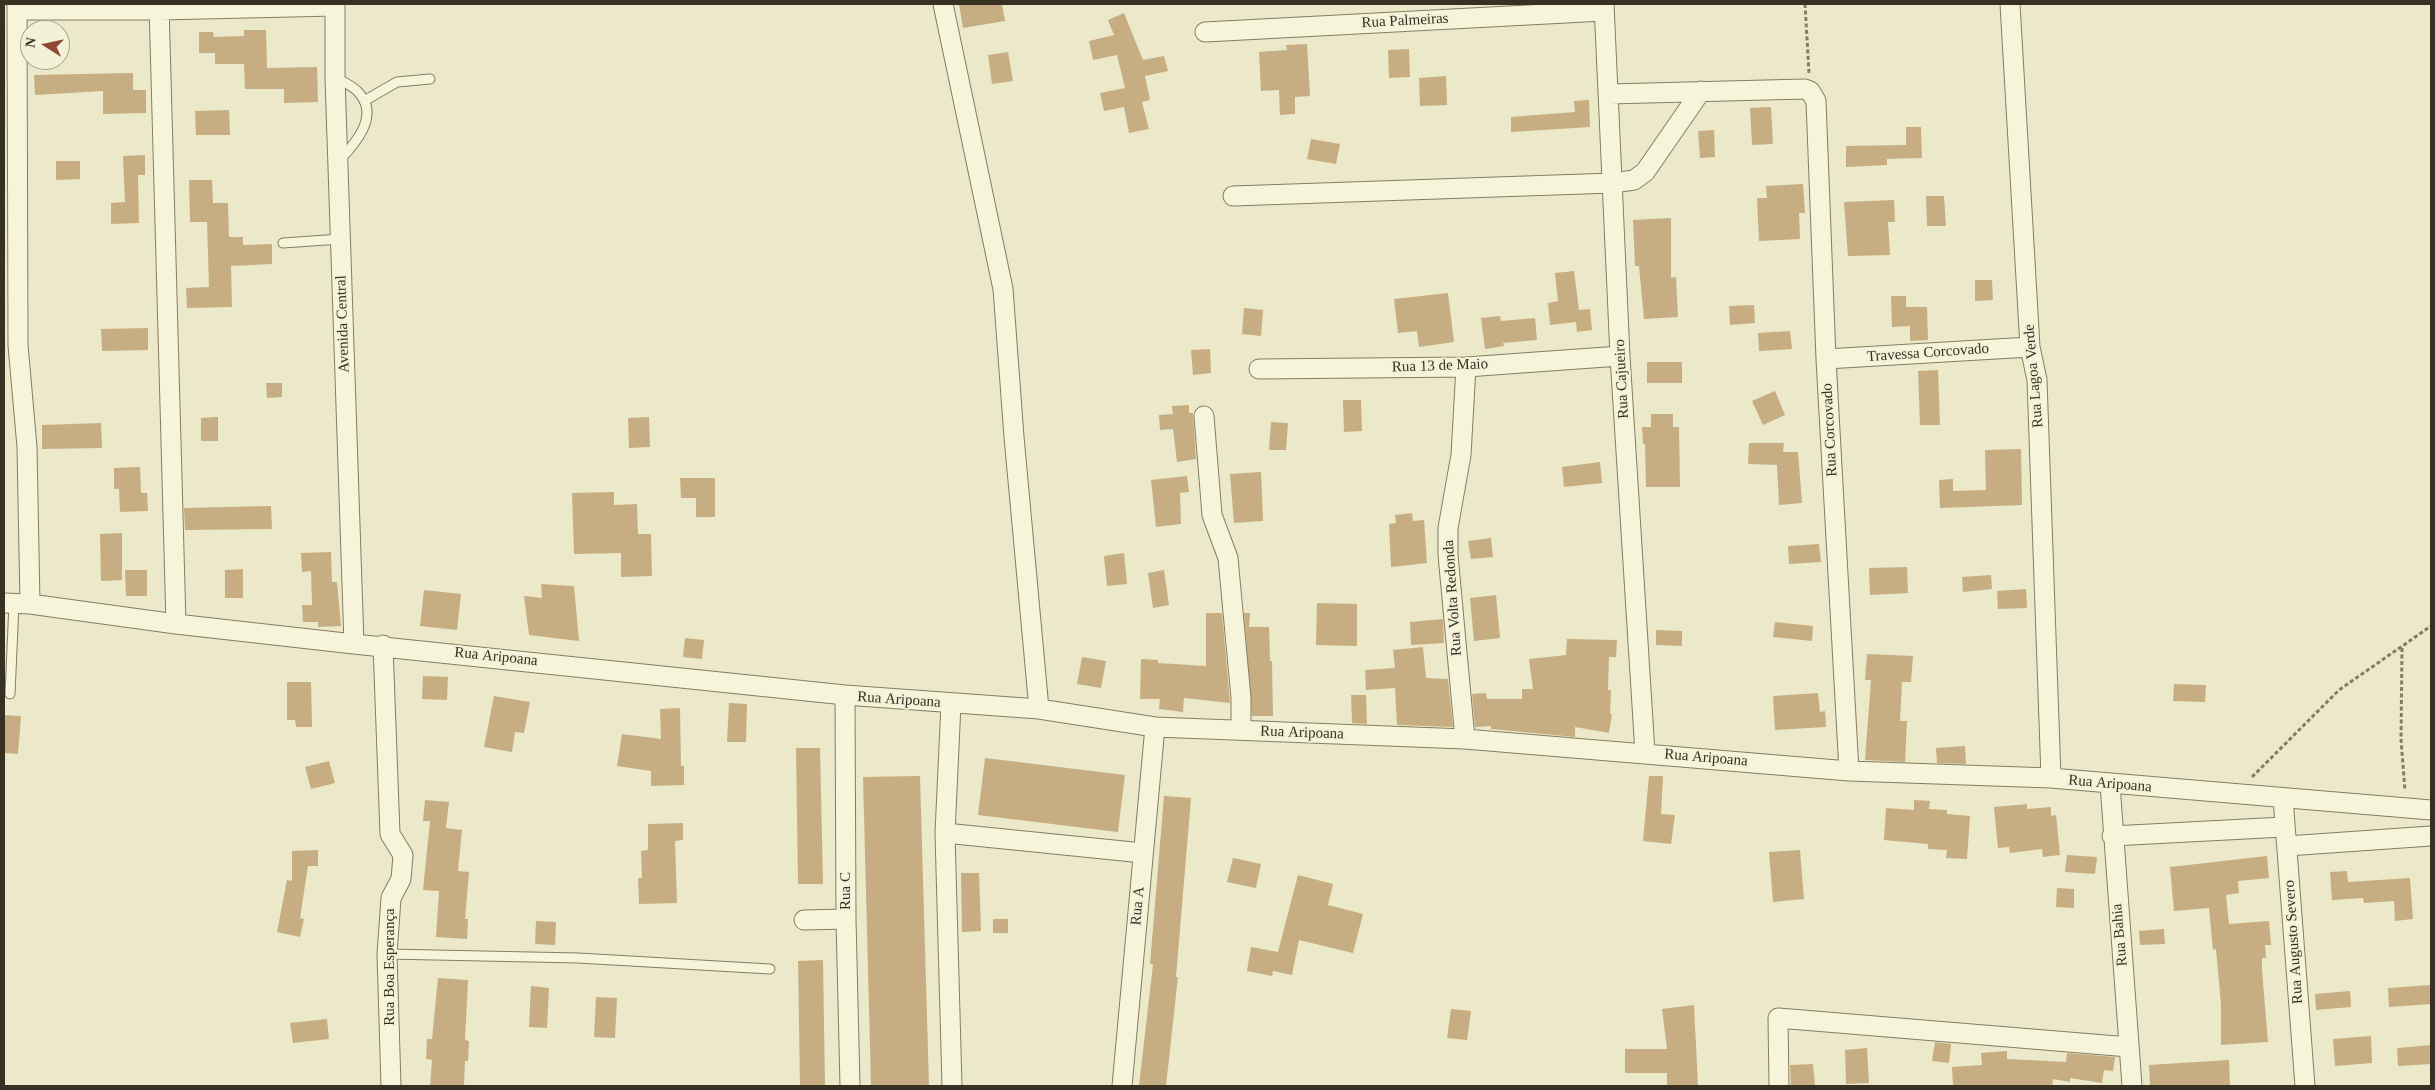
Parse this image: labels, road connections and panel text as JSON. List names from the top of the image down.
{
  "streets": {
    "street": [
      "Rua Palmeiras",
      "Avenida Central",
      "Travessa Corcovado",
      "Rua 13 de Maio",
      "Rua Lagoa Verde",
      "Rua Cajueiro",
      "Rua Corcovado",
      "Rua Volta Redonda",
      "Rua Aripoana",
      "Rua C",
      "Rua A",
      "Rua Bahia",
      "Rua Augusto Severo",
      "Rua Boa Esperança"
    ]
  },
  "crossings": [
    ["Rua Palmeiras", "Rua Cajueiro"],
    ["Avenida Central", "Rua Aripoana"],
    ["Travessa Corcovado", "Rua Lagoa Verde"],
    ["Travessa Corcovado", "Rua Corcovado"],
    ["Rua 13 de Maio", "Rua Cajueiro"],
    ["Rua 13 de Maio", "Rua Volta Redonda"],
    ["Rua Lagoa Verde", "Rua Aripoana"],
    ["Rua Cajueiro", "Rua Aripoana"],
    ["Rua Corcovado", "Rua Aripoana"],
    ["Rua Volta Redonda", "Rua Aripoana"],
    ["Rua Aripoana", "Rua C"],
    ["Rua Aripoana", "Rua A"],
    ["Rua Aripoana", "Rua Bahia"],
    ["Rua Aripoana", "Rua Augusto Severo"],
    ["Rua Aripoana", "Rua Boa Esperança"]
  ],
  "north": "left"
}
